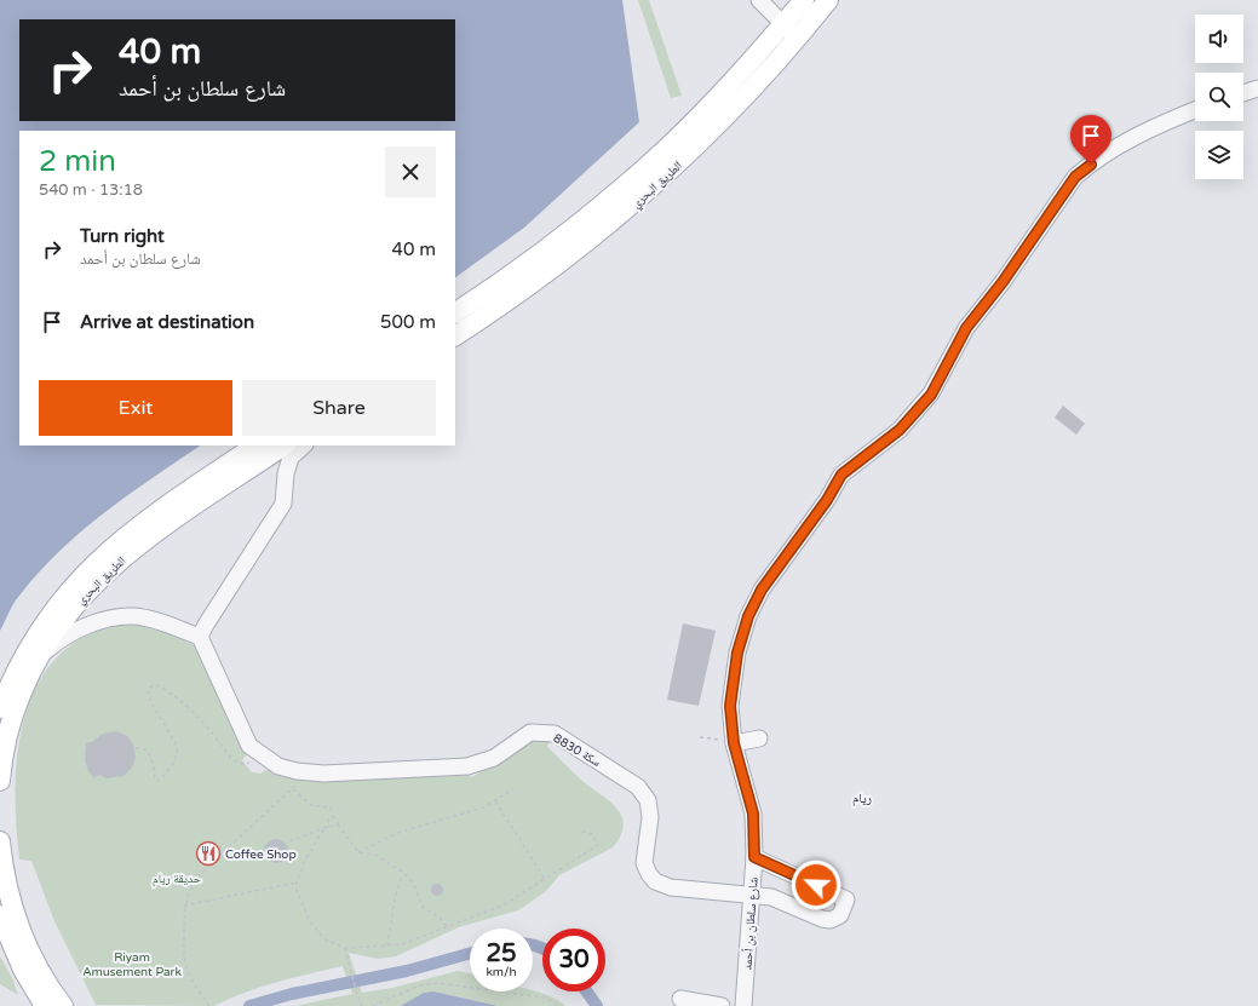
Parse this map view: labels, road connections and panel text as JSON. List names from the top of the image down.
{
  "streets": {
    "main road": ["الطريق البحري"],
    "street": ["سكة 8830", "شارع سلطان بن أحمد"]
  },
  "crossings": [
    ["سكة 8830", "شارع سلطان بن أحمد"]
  ],
  "districts": ["ريام"],
  "parks": ["حديقة ريام", "Riyam Amusement Park"],
  "places": {
    "restaurant": ["Coffee Shop"]
  },
  "page": {
    "turn": ["40 m", "شارع سلطان بن أحمد"],
    "heading": ["2 min", "540 m · 13:18"],
    "list": [
      {
        "name": "Turn right",
        "note": "شارع سلطان بن أحمد",
        "value": "40 m"
      },
      {
        "name": "Arrive at destination",
        "value": "500 m"
      }
    ],
    "buttons": ["Exit", "Share"],
    "speed": "25 km/h",
    "limit": "30"
  }
}
